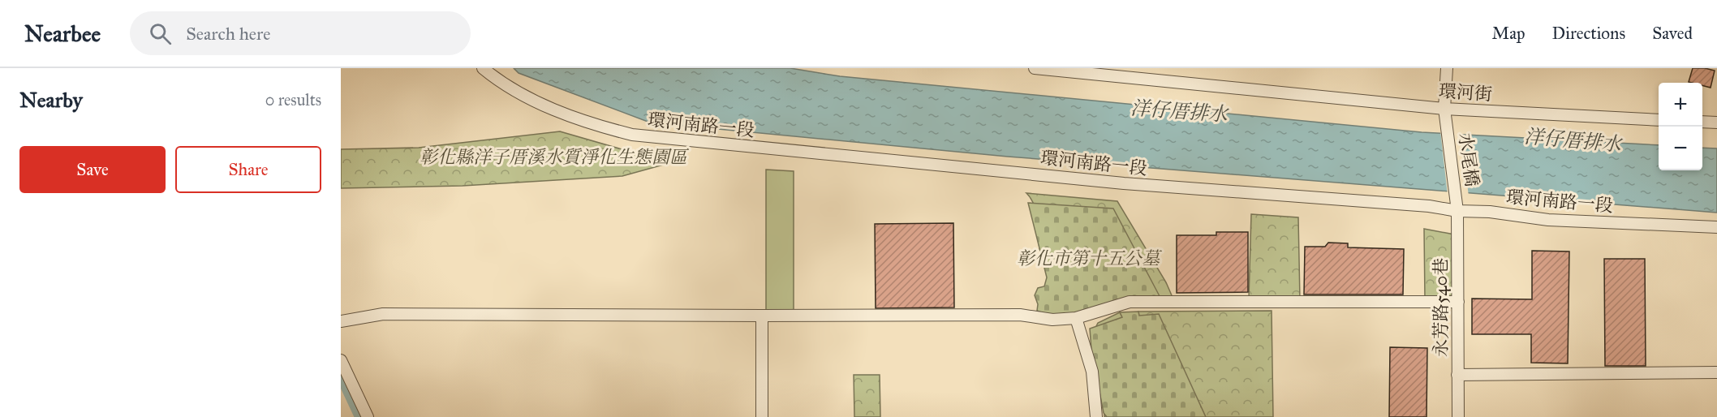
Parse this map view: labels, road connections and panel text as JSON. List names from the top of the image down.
{
  "streets": {
    "street": [
      "環河街",
      "環河南路一段",
      "水尾橋",
      "永芳路540巷"
    ]
  },
  "crossings": [
    ["環河街", "水尾橋"],
    ["環河南路一段", "永芳路540巷"],
    ["水尾橋", "永芳路540巷"]
  ],
  "water": ["洋仔厝排水"],
  "parks": ["彰化縣洋子厝溪水質淨化生態園區", "彰化市第十五公墓"],
  "page": {
    "header": "Nearbee",
    "search": "Search here",
    "nav": ["Map", "Directions", "Saved"],
    "heading": ["Nearby", "0 results"],
    "map_buttons": ["+", "−"],
    "buttons": ["Save", "Share"]
  }
}
